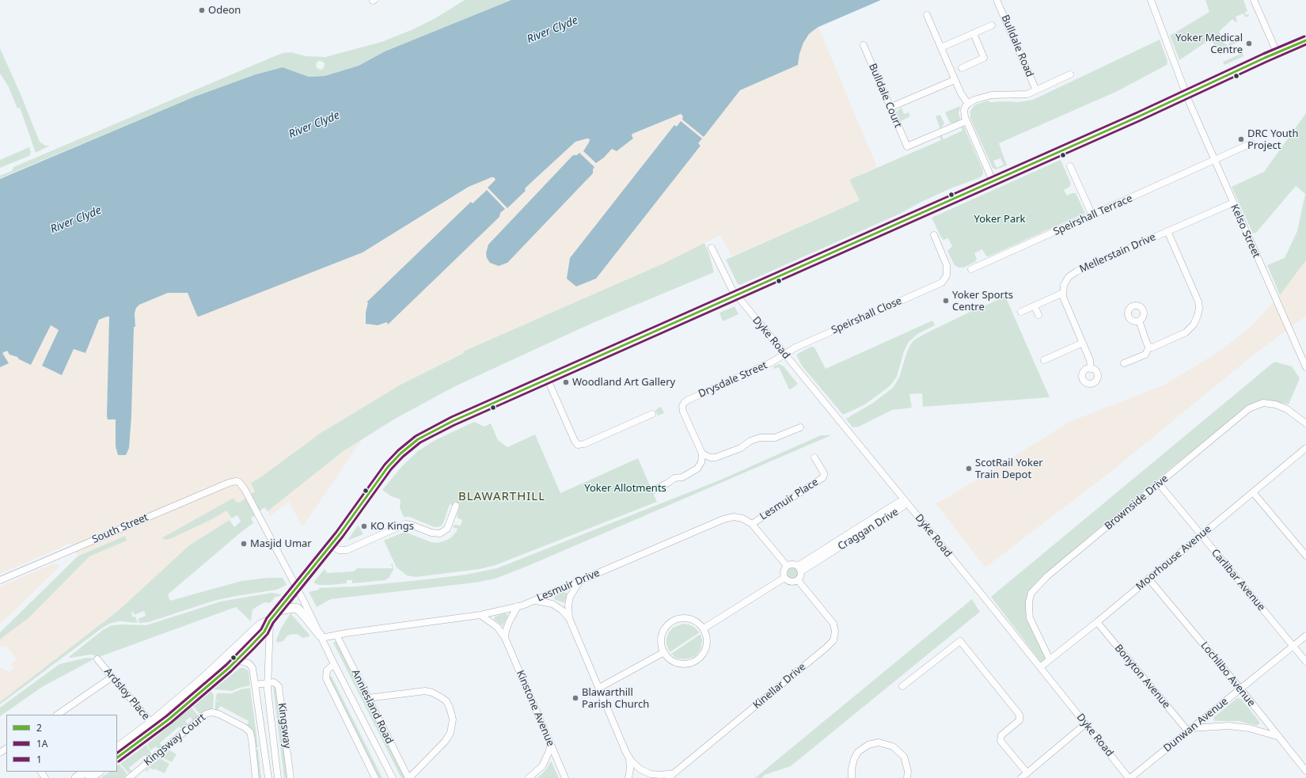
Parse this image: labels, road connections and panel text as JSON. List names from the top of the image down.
{
  "streets": {
    "street": [
      "Bulldale Road",
      "Bulldale Court",
      "Speirshall Terrace",
      "Kelso Street",
      "Mellerstain Drive",
      "Speirshall Close",
      "Dyke Road",
      "Drysdale Street",
      "Lesmuir Place",
      "Brownside Drive",
      "South Street",
      "Craggan Drive",
      "Moorhouse Avenue",
      "Carlibar Avenue",
      "Lesmuir Drive",
      "Lochlibo Avenue",
      "Bonyton Avenue",
      "Kinellar Drive",
      "Ardsloy Place",
      "Anniesland Road",
      "Kinstone Avenue",
      "Dunwan Avenue",
      "Kingsway",
      "Kingsway Court"
    ]
  },
  "crossings": [
    ["Speirshall Terrace", "Kelso Street"],
    ["Kelso Street", "Mellerstain Drive"],
    ["Speirshall Close", "Dyke Road"],
    ["Speirshall Close", "Drysdale Street"],
    ["Dyke Road", "Drysdale Street"],
    ["Dyke Road", "Craggan Drive"],
    ["Dyke Road", "Moorhouse Avenue"],
    ["Dyke Road", "Dunwan Avenue"],
    ["Lesmuir Place", "Lesmuir Drive"],
    ["Brownside Drive", "Moorhouse Avenue"],
    ["Brownside Drive", "Carlibar Avenue"],
    ["South Street", "Anniesland Road"],
    ["Craggan Drive", "Lesmuir Drive"],
    ["Craggan Drive", "Kinellar Drive"],
    ["Moorhouse Avenue", "Carlibar Avenue"],
    ["Moorhouse Avenue", "Lochlibo Avenue"],
    ["Moorhouse Avenue", "Bonyton Avenue"],
    ["Carlibar Avenue", "Dunwan Avenue"],
    ["Lesmuir Drive", "Kinellar Drive"],
    ["Lesmuir Drive", "Anniesland Road"],
    ["Lesmuir Drive", "Kinstone Avenue"],
    ["Lochlibo Avenue", "Dunwan Avenue"],
    ["Bonyton Avenue", "Dunwan Avenue"]
  ],
  "districts": ["BLAWARTHILL"],
  "water": ["River Clyde"],
  "parks": ["Yoker Park", "Yoker Allotments"],
  "places": [
    "Odeon",
    "Yoker Medical Centre",
    "DRC Youth Project",
    "Yoker Sports Centre",
    "Woodland Art Gallery",
    "ScotRail Yoker Train Depot",
    "KO Kings",
    "Masjid Umar",
    "Blawarthill Parish Church"
  ],
  "lines": ["transit line 1", "transit line 2", "transit line 1A"],
  "legend": ["2", "1A", "1"]
}
